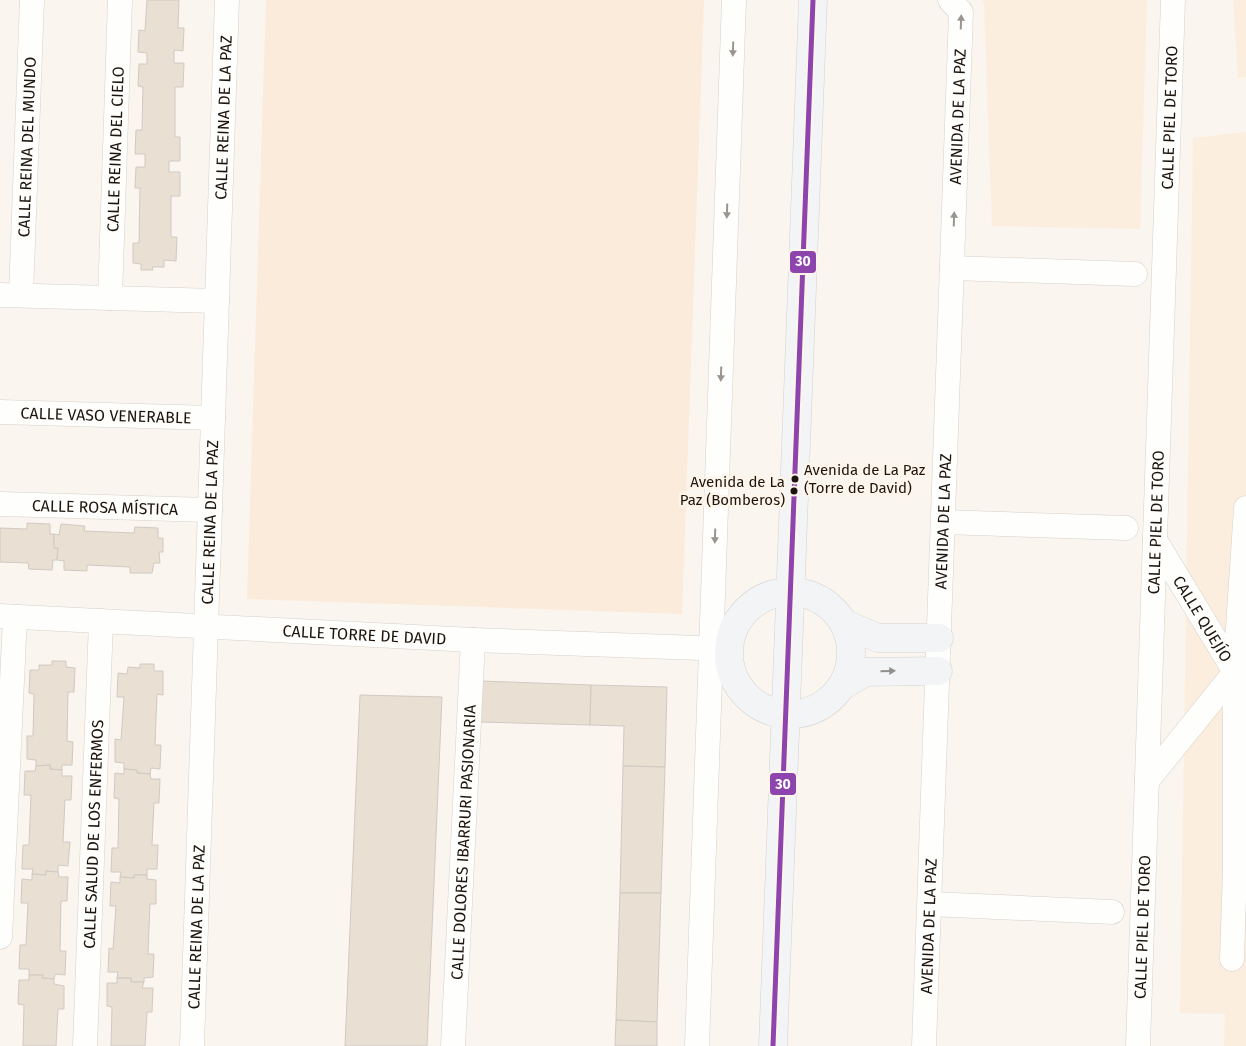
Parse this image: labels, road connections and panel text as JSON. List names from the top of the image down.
{
  "streets": {
    "street": [
      "AVENIDA DE LA PAZ",
      "CALLE REINA DE LA PAZ",
      "CALLE PIEL DE TORO",
      "CALLE REINA DEL MUNDO",
      "CALLE REINA DEL CIELO",
      "CALLE VASO VENERABLE",
      "CALLE ROSA MÍSTICA",
      "CALLE QUEJÍO",
      "CALLE TORRE DE DAVID",
      "CALLE SALUD DE LOS ENFERMOS",
      "CALLE DOLORES IBARRURI PASIONARIA"
    ]
  },
  "crossings": [
    ["CALLE REINA DE LA PAZ", "CALLE VASO VENERABLE"],
    ["CALLE REINA DE LA PAZ", "CALLE ROSA MÍSTICA"],
    ["CALLE REINA DE LA PAZ", "CALLE TORRE DE DAVID"],
    ["CALLE PIEL DE TORO", "CALLE QUEJÍO"],
    ["CALLE TORRE DE DAVID", "CALLE SALUD DE LOS ENFERMOS"],
    ["CALLE TORRE DE DAVID", "CALLE DOLORES IBARRURI PASIONARIA"]
  ],
  "places": ["Avenida de La Paz (Torre de David)", "Avenida de La Paz (Bomberos)"],
  "lines": ["transit line 30"]
}
